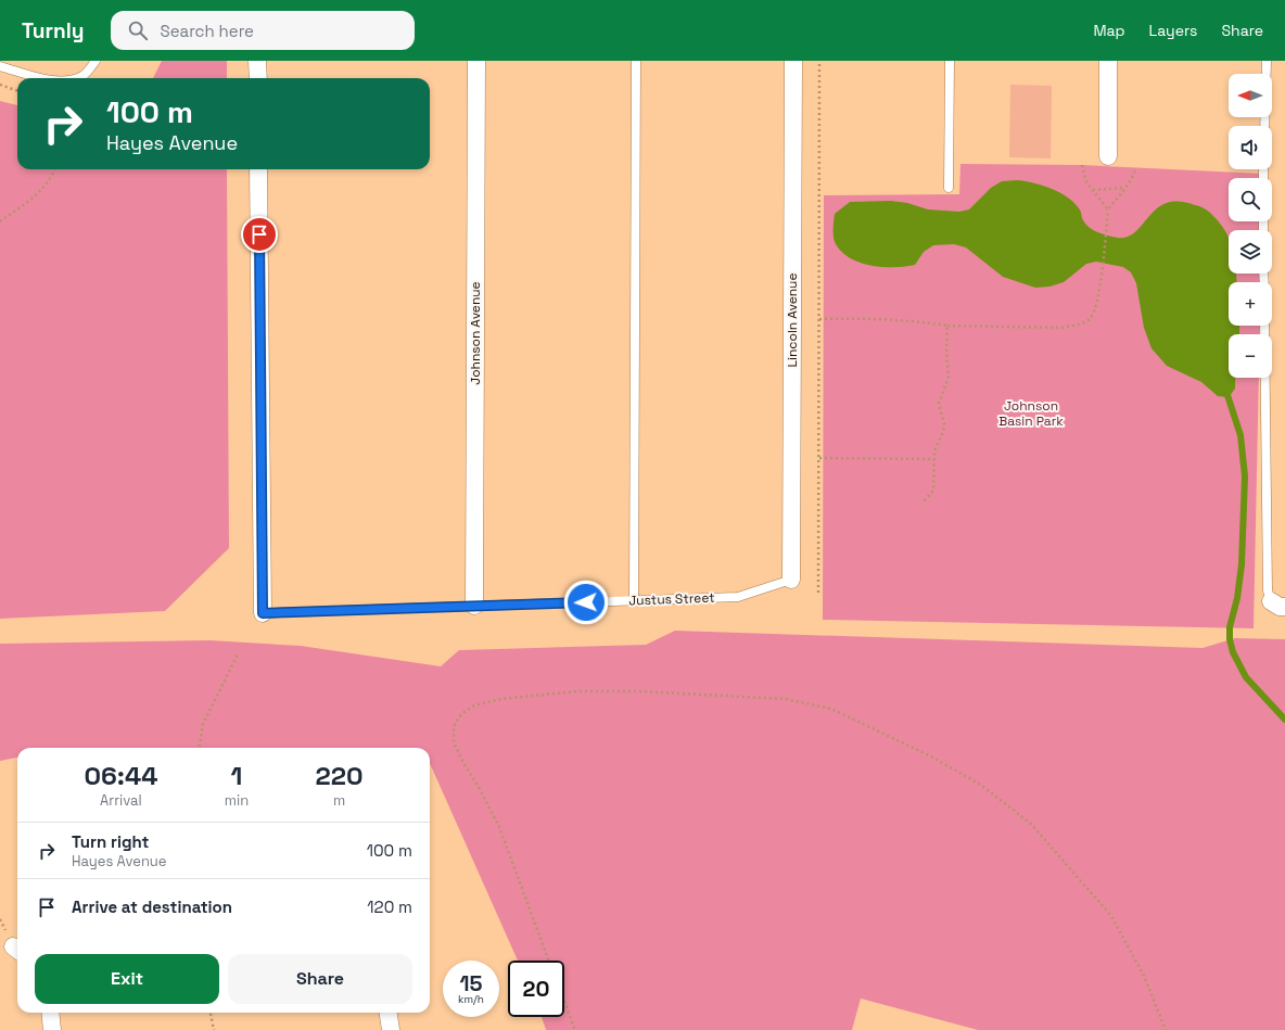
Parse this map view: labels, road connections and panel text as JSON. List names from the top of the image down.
{
  "streets": {
    "street": ["Lincoln Avenue", "Johnson Avenue"],
    "lane": ["Justus Street"]
  },
  "crossings": [
    ["Lincoln Avenue", "Justus Street"],
    ["Johnson Avenue", "Justus Street"]
  ],
  "parks": ["Johnson Basin Park"],
  "north": "left",
  "page": {
    "header": "Turnly",
    "search": "Search here",
    "nav": ["Map", "Layers", "Share"],
    "map_buttons": ["+", "−"],
    "turn": ["100 m", "Hayes Avenue"],
    "eta": [
      "06:44",
      "Arrival",
      "1",
      "min",
      "220",
      "m"
    ],
    "list": [
      {
        "name": "Turn right",
        "note": "Hayes Avenue",
        "value": "100 m"
      },
      {
        "name": "Arrive at destination",
        "value": "120 m"
      }
    ],
    "buttons": ["Exit", "Share"],
    "speed": "15 km/h",
    "limit": "20"
  }
}
